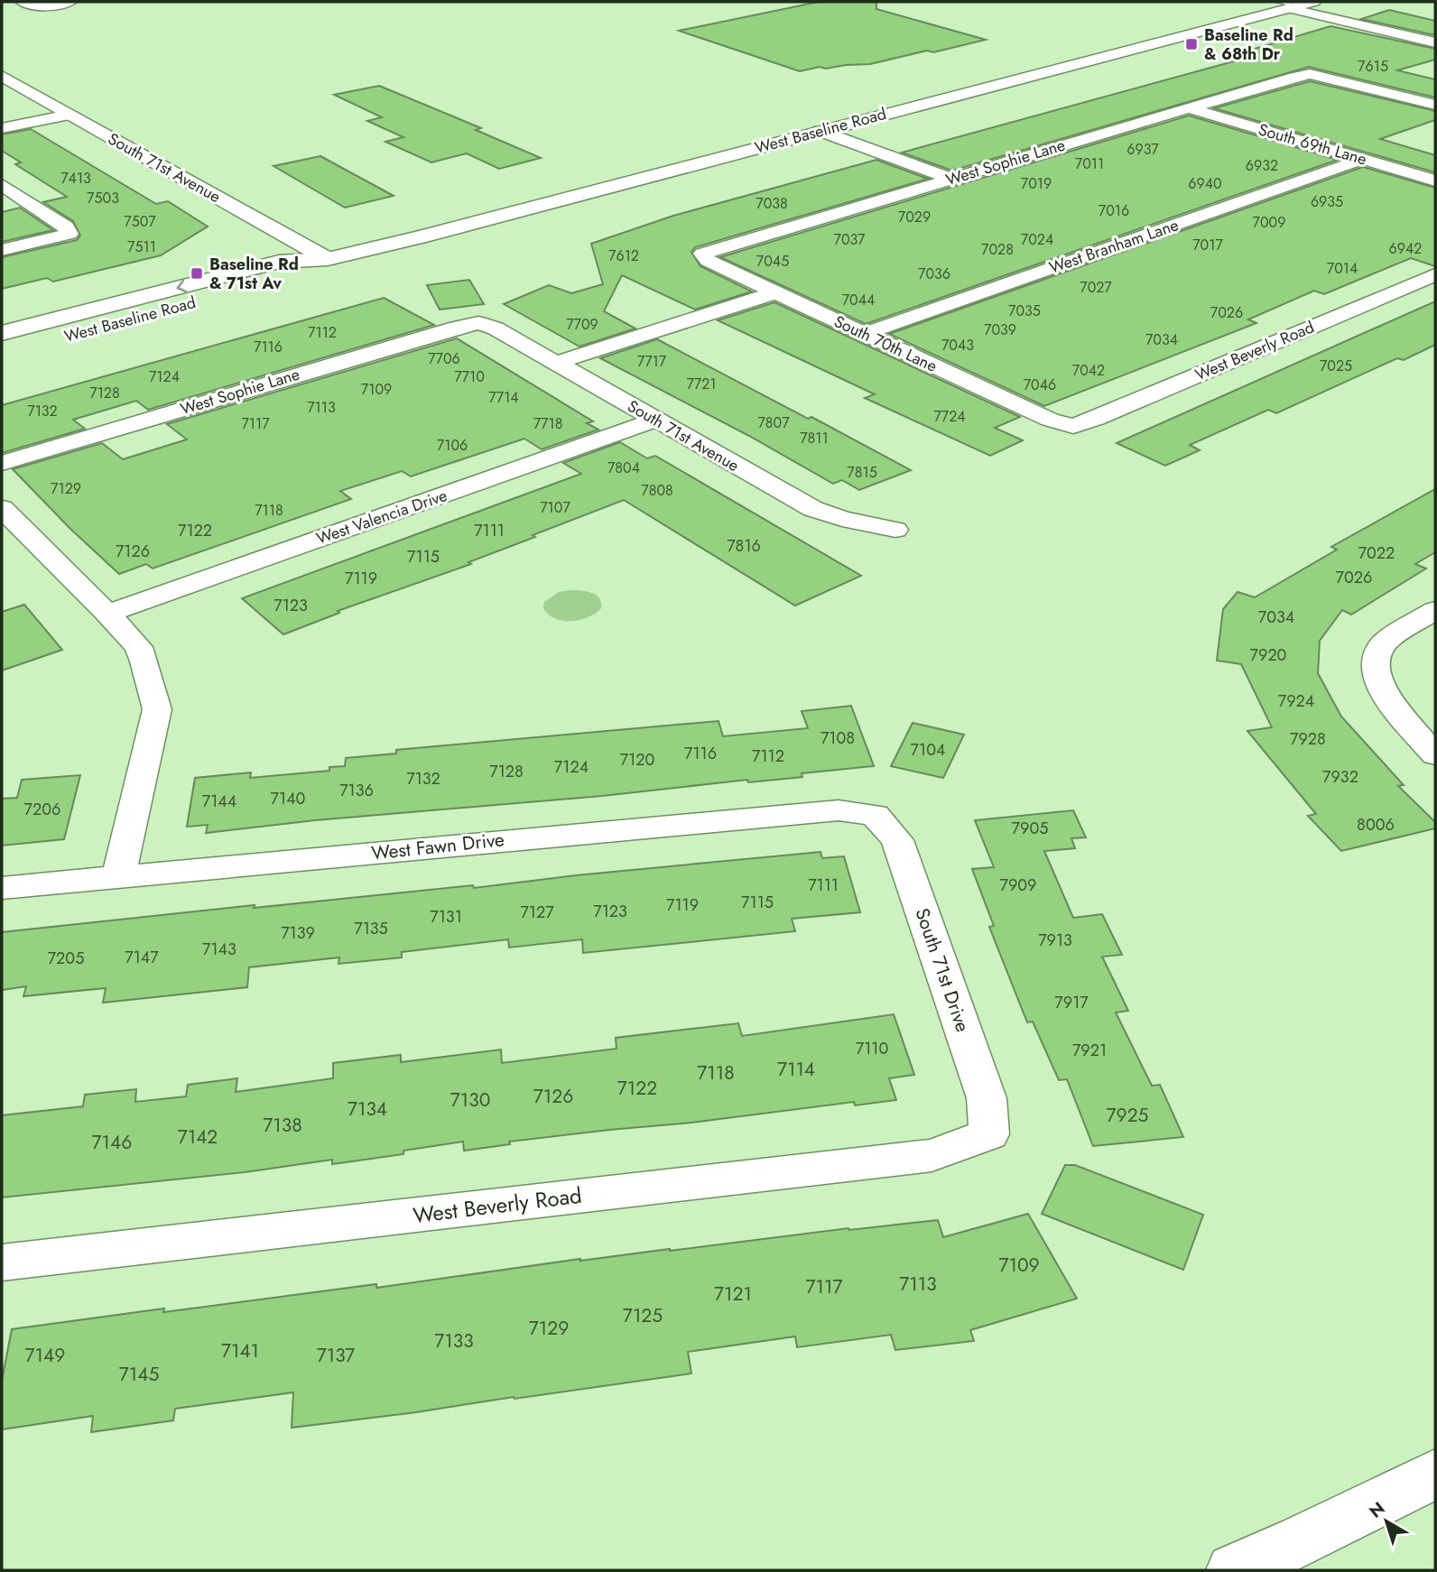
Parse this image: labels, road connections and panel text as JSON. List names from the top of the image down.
{
  "streets": {
    "main road": ["West Baseline Road", "South 71st Avenue"],
    "street": [
      "South 69th Lane",
      "West Sophie Lane",
      "West Branham Lane",
      "South 70th Lane",
      "West Beverly Road",
      "West Valencia Drive",
      "West Fawn Drive",
      "South 71st Drive"
    ]
  },
  "crossings": [
    ["West Baseline Road", "South 71st Avenue"],
    ["South 69th Lane", "West Sophie Lane"],
    ["South 69th Lane", "West Branham Lane"],
    ["West Sophie Lane", "South 71st Avenue"],
    ["West Sophie Lane", "South 70th Lane"],
    ["South 71st Avenue", "West Valencia Drive"],
    ["West Branham Lane", "South 70th Lane"],
    ["South 70th Lane", "West Beverly Road"],
    ["West Beverly Road", "South 71st Drive"],
    ["West Fawn Drive", "South 71st Drive"]
  ],
  "places": {
    "transit": ["Baseline Rd & 68th Dr", "Baseline Rd & 71st Av"]
  },
  "house_numbers": [
    "7615",
    "6937",
    "7011",
    "6932",
    "7413",
    "7019",
    "6940",
    "7503",
    "6935",
    "7038",
    "7016",
    "7029",
    "7507",
    "7009",
    "7037",
    "7024",
    "7017",
    "7511",
    "6942",
    "7028",
    "7612",
    "7045",
    "7014",
    "7036",
    "7027",
    "7044",
    "7035",
    "7026",
    "7709",
    "7039",
    "7112",
    "7034",
    "7043",
    "7116",
    "7706",
    "7717",
    "7025",
    "7042",
    "7124",
    "7710",
    "7721",
    "7046",
    "7109",
    "7128",
    "7714",
    "7113",
    "7132",
    "7724",
    "7807",
    "7117",
    "7718",
    "7811",
    "7106",
    "7804",
    "7815",
    "7129",
    "7808",
    "7107",
    "7118",
    "7122",
    "7111",
    "7816",
    "7126",
    "7022",
    "7115",
    "7026",
    "7119",
    "7123",
    "7034",
    "7920",
    "7924",
    "7108",
    "7928",
    "7104",
    "7116",
    "7112",
    "7120",
    "7124",
    "7128",
    "7932",
    "7132",
    "7136",
    "7140",
    "7144",
    "7206",
    "8006",
    "7905",
    "7111",
    "7909",
    "7115",
    "7119",
    "7123",
    "7127",
    "7131",
    "7135",
    "7139",
    "7913",
    "7143",
    "7147",
    "7205",
    "7917",
    "7110",
    "7921",
    "7114",
    "7118",
    "7122",
    "7126",
    "7130",
    "7134",
    "7925",
    "7138",
    "7142",
    "7146",
    "7109",
    "7113",
    "7117",
    "7121",
    "7125",
    "7129",
    "7133",
    "7141",
    "7149",
    "7137",
    "7145"
  ],
  "north": "top left"
}
